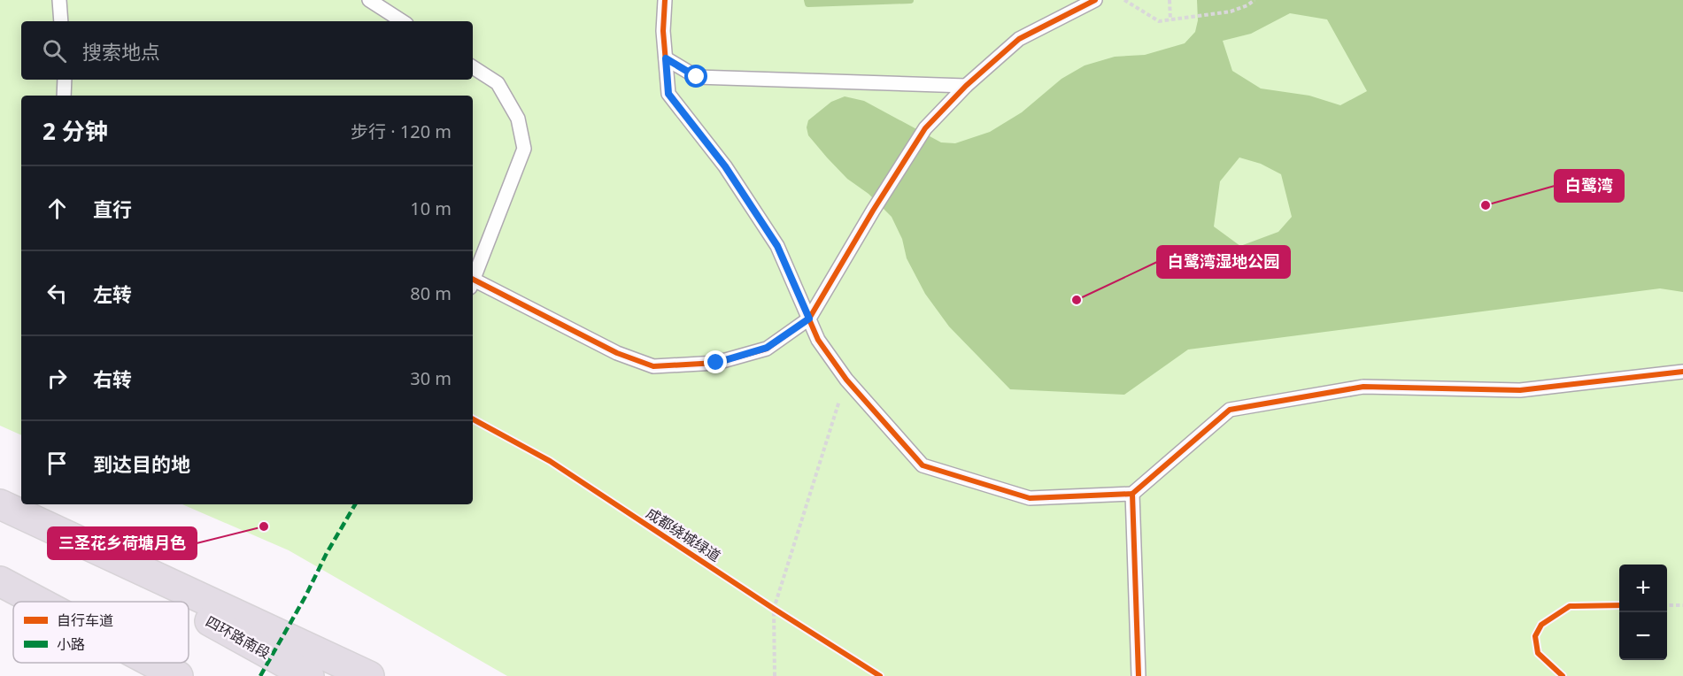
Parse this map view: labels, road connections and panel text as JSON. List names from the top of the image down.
{
  "streets": {
    "highway": ["四环路南段"],
    "cycle path": ["成都绕城绿道"]
  },
  "places": ["白鹭湾", "白鹭湾湿地公园", "三圣花乡荷塘月色"],
  "legend": ["自行车道", "小路"],
  "page": {
    "search": "搜索地点",
    "heading": ["2 分钟", "步行 · 120 m"],
    "list": [
      ["直行", "10 m"],
      ["左转", "80 m"],
      ["右转", "30 m"],
      "到达目的地"
    ],
    "map_buttons": ["+", "−"]
  }
}
